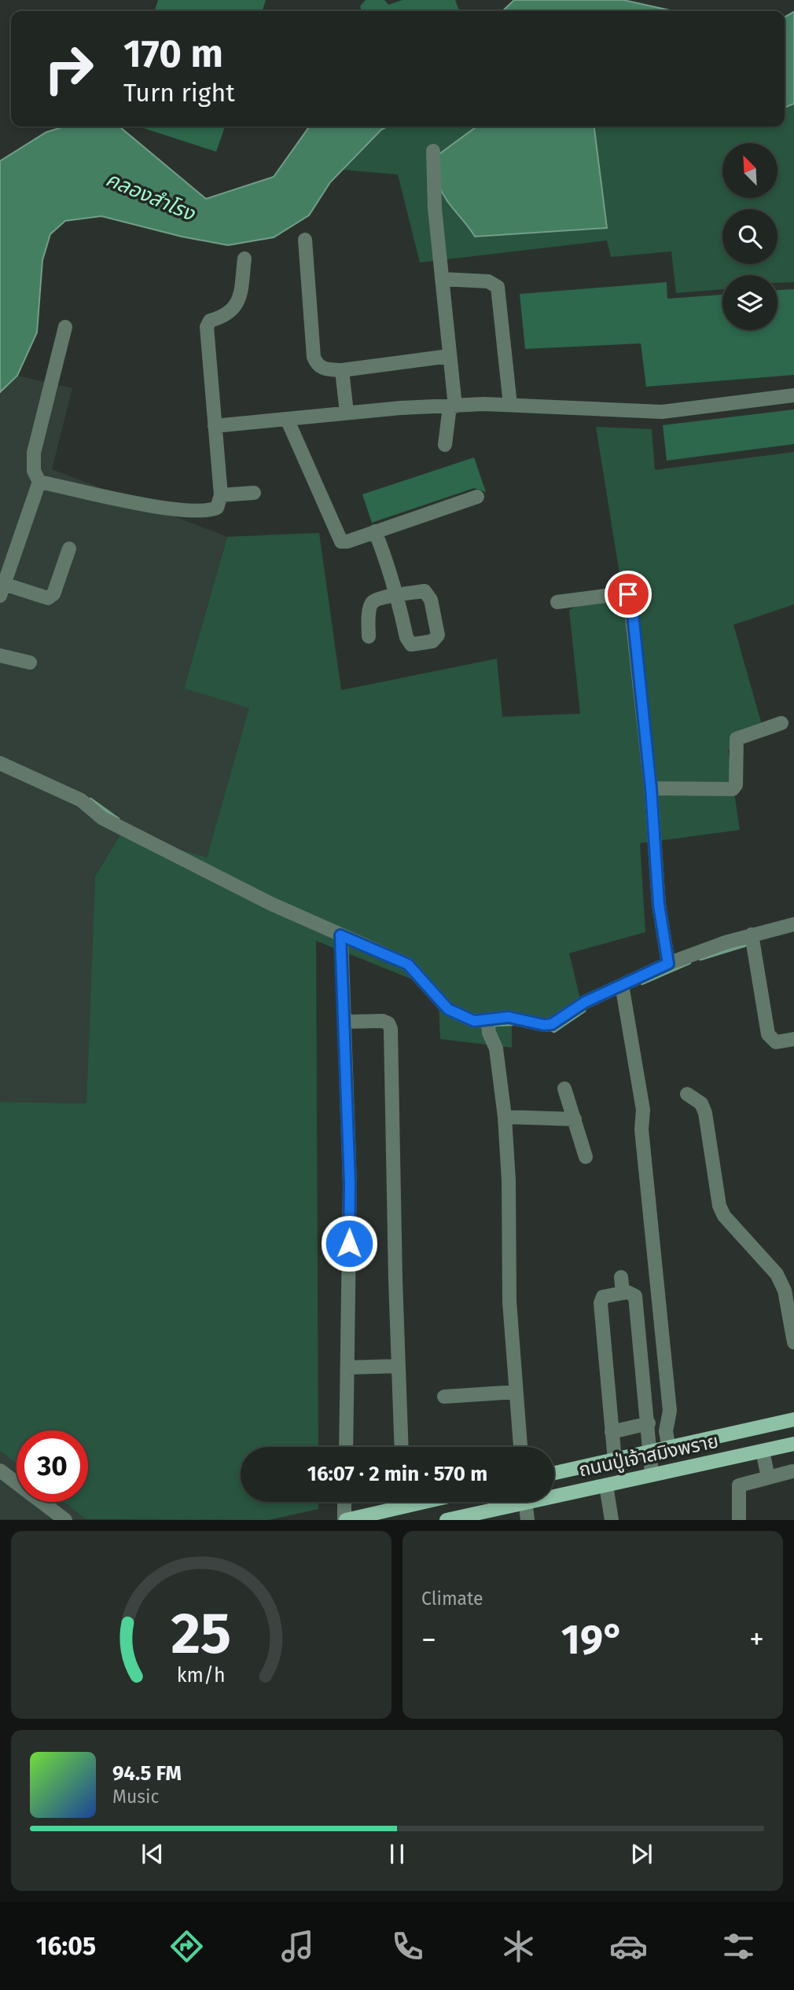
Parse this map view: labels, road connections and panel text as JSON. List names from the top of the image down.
{
  "streets": {
    "main road": ["ถนนปู่เจ้าสมิงพราย"]
  },
  "water": ["คลองสำโรง"],
  "north": "top left",
  "page": {
    "turn": ["170 m", "Turn right"],
    "limit": "30",
    "trip": "16:07 · 2 min · 570 m",
    "tile": "Climate",
    "heat": ["−", "19°", "+"],
    "song": ["94.5 FM", "Music"],
    "tabs": "16:05",
    "gauge": ["25", "km/h"]
  }
}
